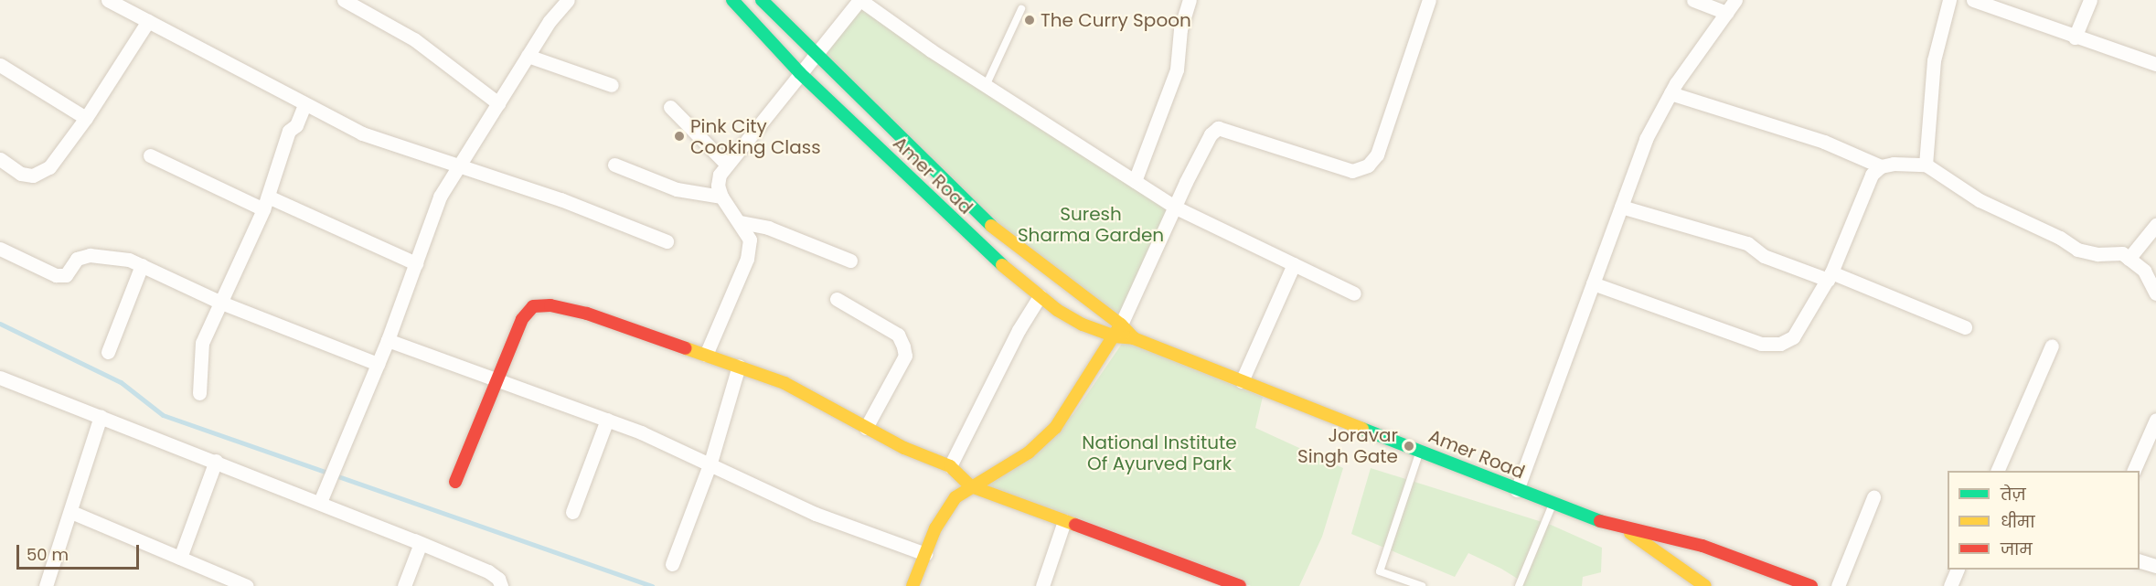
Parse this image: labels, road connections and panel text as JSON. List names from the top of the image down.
{
  "streets": {
    "main road": ["Amer Road"]
  },
  "parks": ["Suresh Sharma Garden", "National Institute Of Ayurved Park"],
  "places": ["The Curry Spoon", "Pink City Cooking Class", "Joravar Singh Gate"],
  "legend": ["तेज़", "धीमा", "जाम"],
  "scale_bar": "50 m"
}
